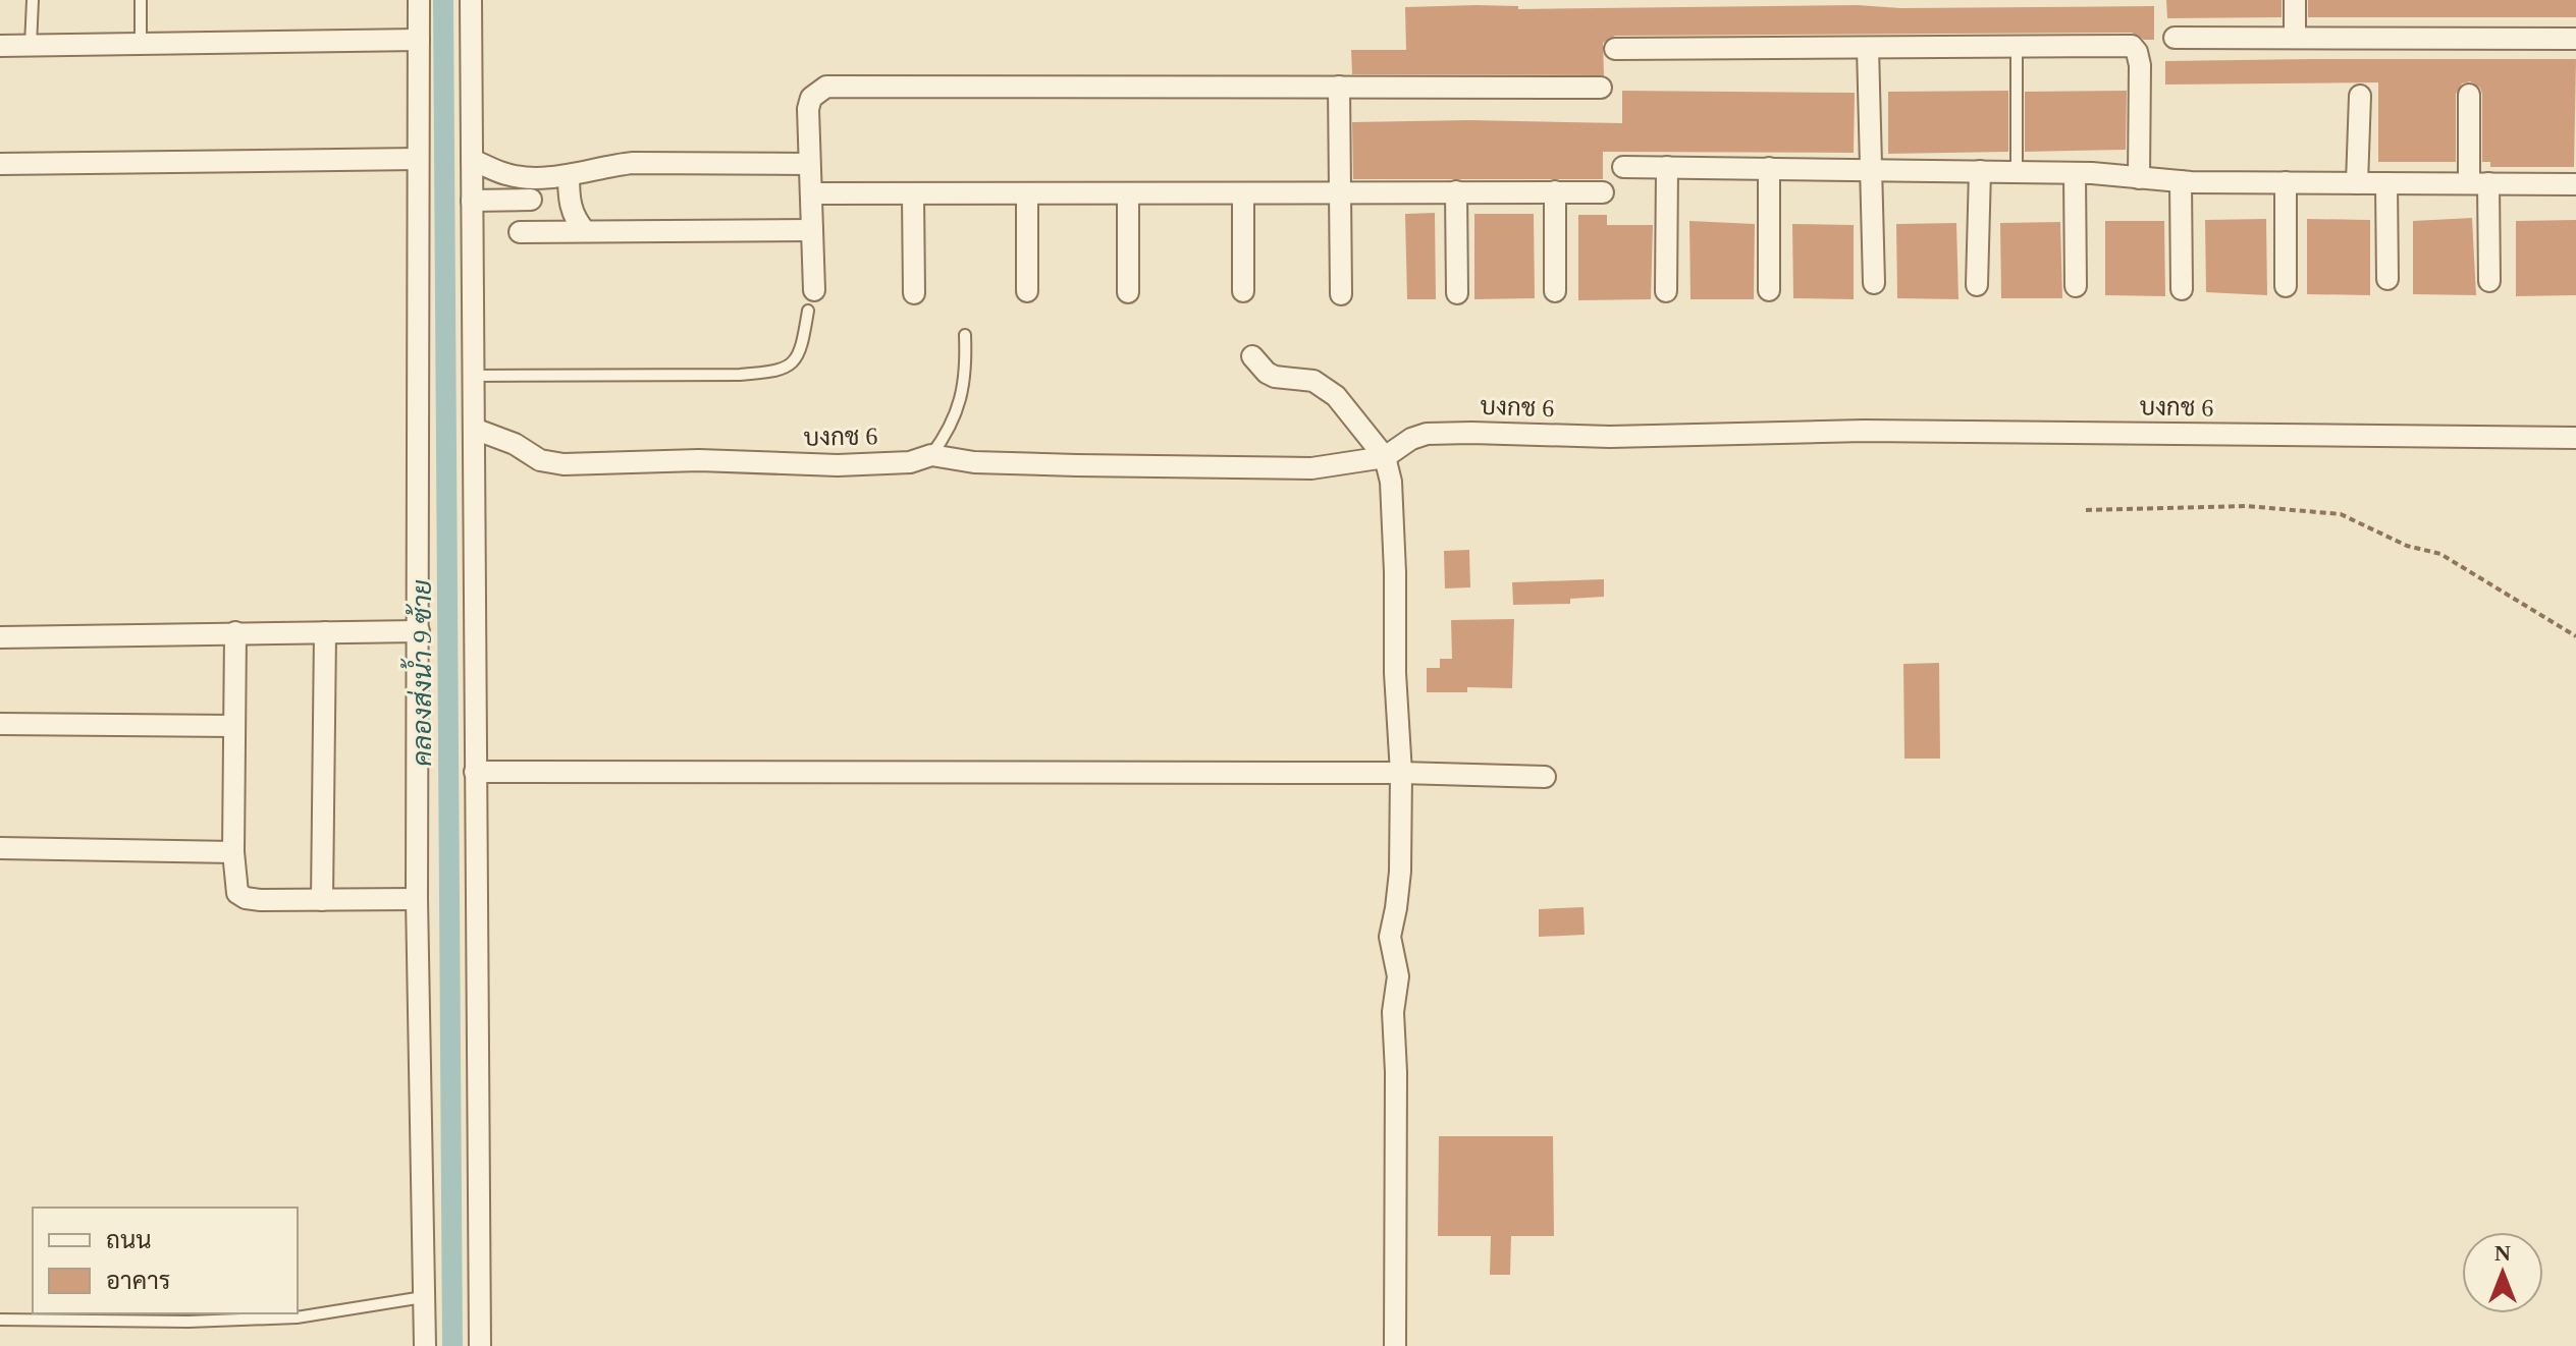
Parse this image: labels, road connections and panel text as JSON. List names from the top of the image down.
{
  "streets": {
    "street": ["บงกช 6"]
  },
  "water": ["คลองส่งน้ำ 9 ซ้าย"],
  "legend": ["ถนน", "อาคาร"],
  "north": "top"
}
